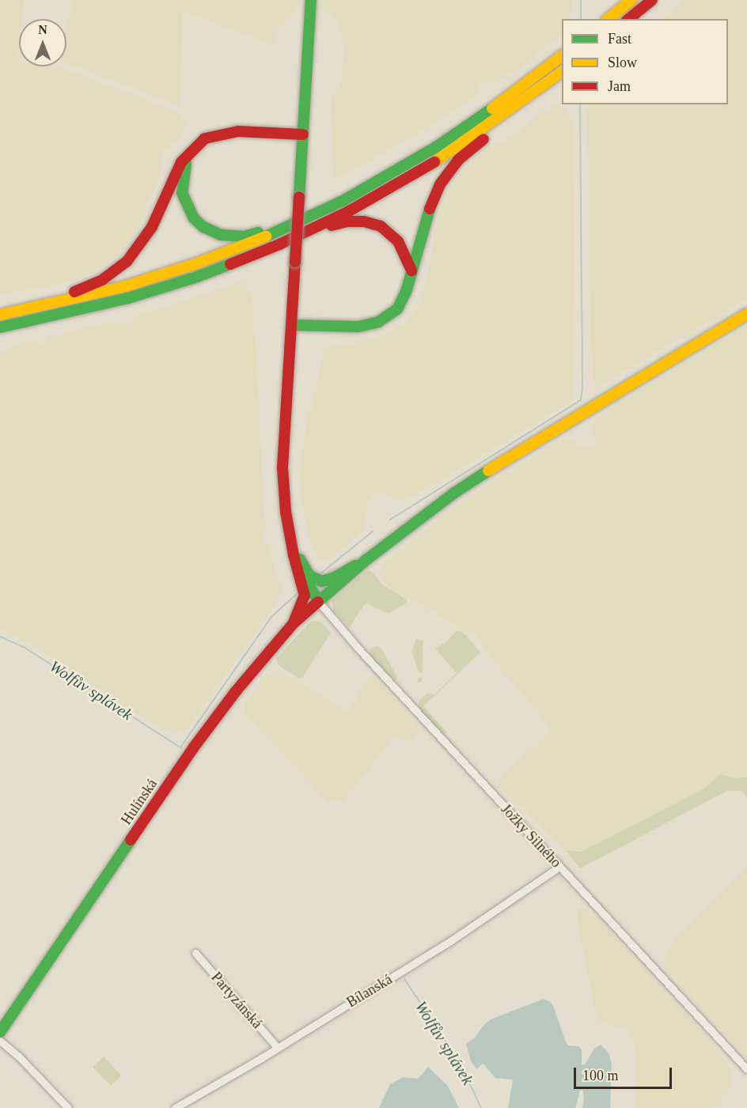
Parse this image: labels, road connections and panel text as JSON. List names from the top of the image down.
{
  "streets": {
    "main road": ["Hulínská"],
    "street": ["Jožky Silného", "Bílanská", "Partyzánská"]
  },
  "crossings": [
    ["Hulínská", "Jožky Silného"],
    ["Jožky Silného", "Bílanská"],
    ["Bílanská", "Partyzánská"]
  ],
  "water": ["Wolfův splávek"],
  "legend": ["Fast", "Slow", "Jam"],
  "scale_bar": "100 m",
  "north": "top"
}
